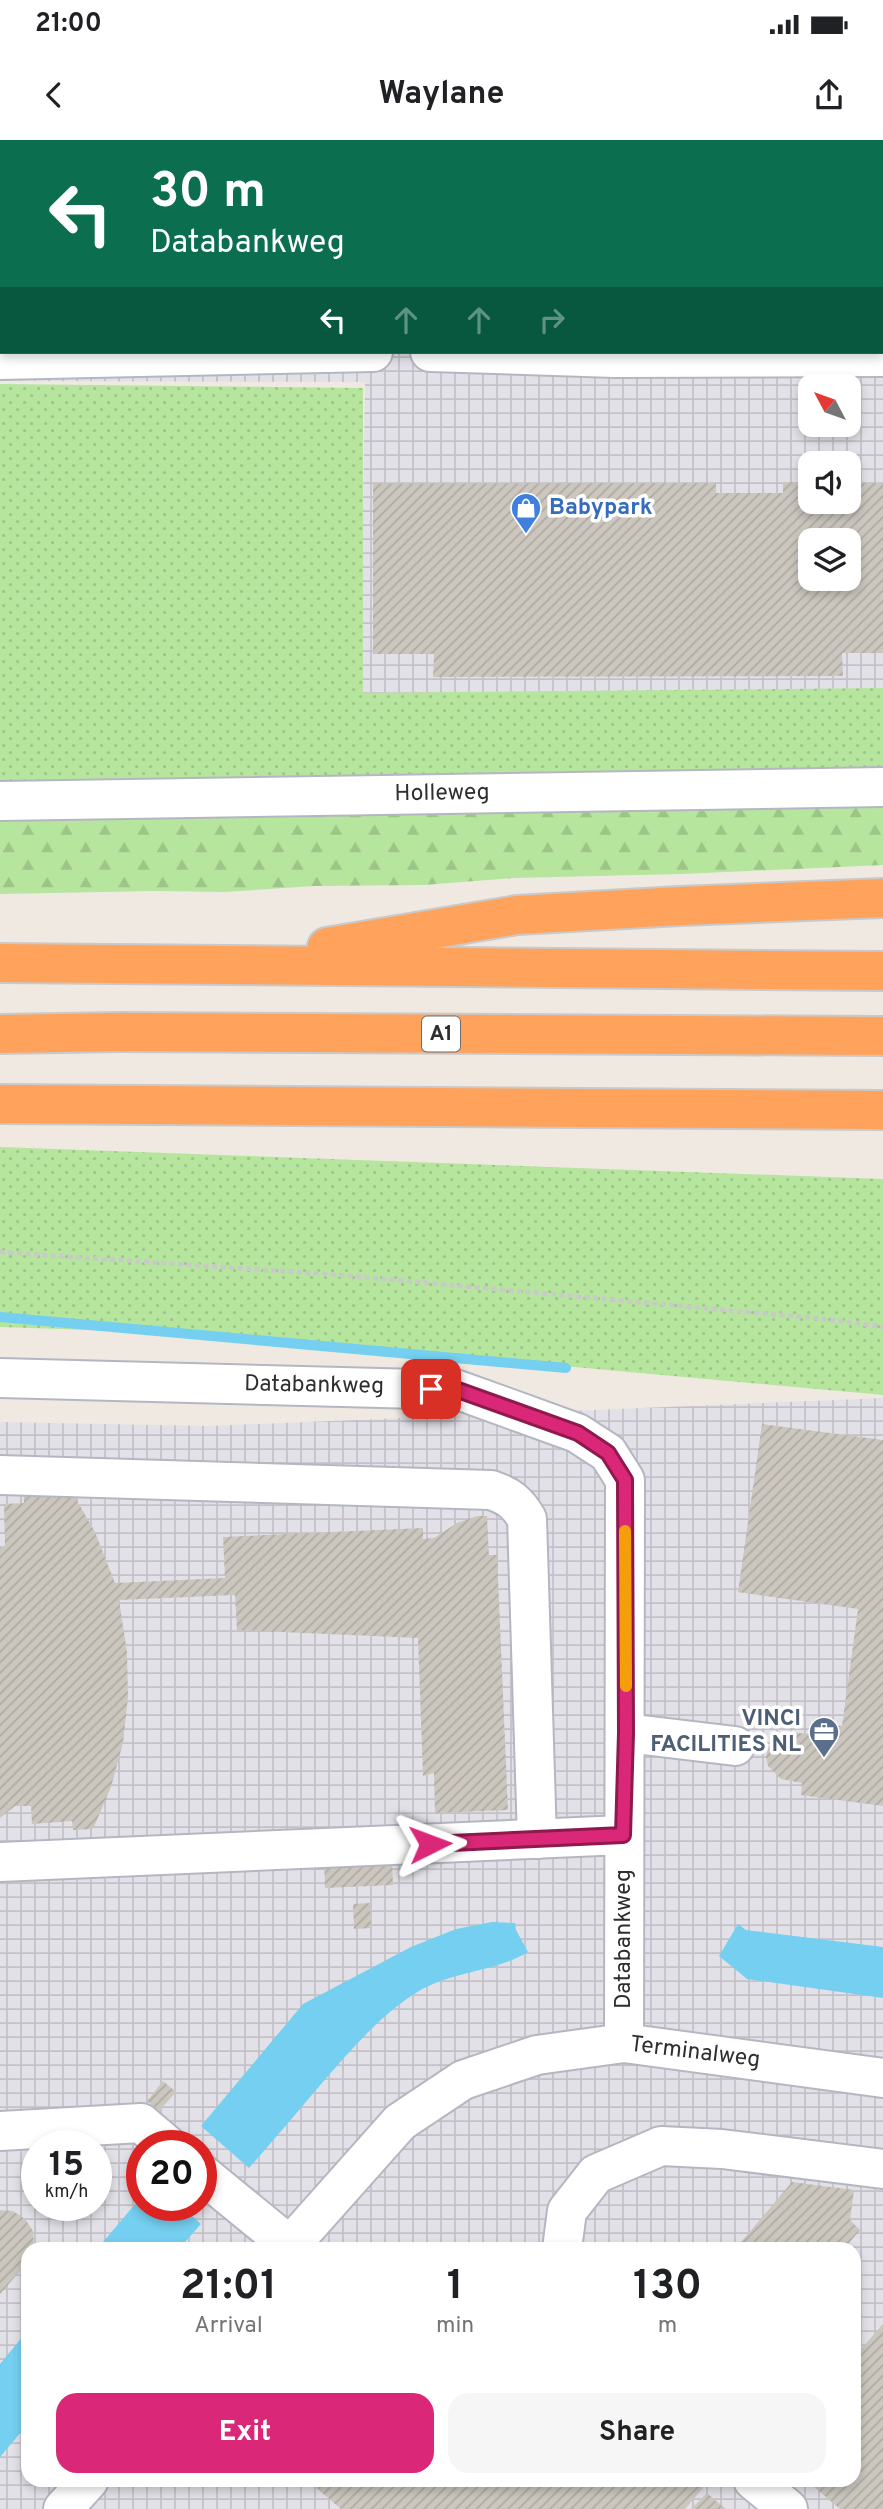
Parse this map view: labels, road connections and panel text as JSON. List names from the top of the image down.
{
  "streets": {
    "highway": ["A1"],
    "street": ["Holleweg", "Databankweg", "Terminalweg"]
  },
  "crossings": [
    ["Databankweg", "Terminalweg"]
  ],
  "places": {
    "shop": ["Babypark"],
    "office": ["VINCI FACILITIES NL"]
  },
  "north": "top left",
  "page": {
    "status": "21:00",
    "header": "Waylane",
    "turn": ["30 m", "Databankweg"],
    "speed": "15 km/h",
    "limit": "20",
    "eta": [
      "21:01",
      "Arrival",
      "1",
      "min",
      "130",
      "m"
    ],
    "buttons": ["Exit", "Share"]
  }
}
